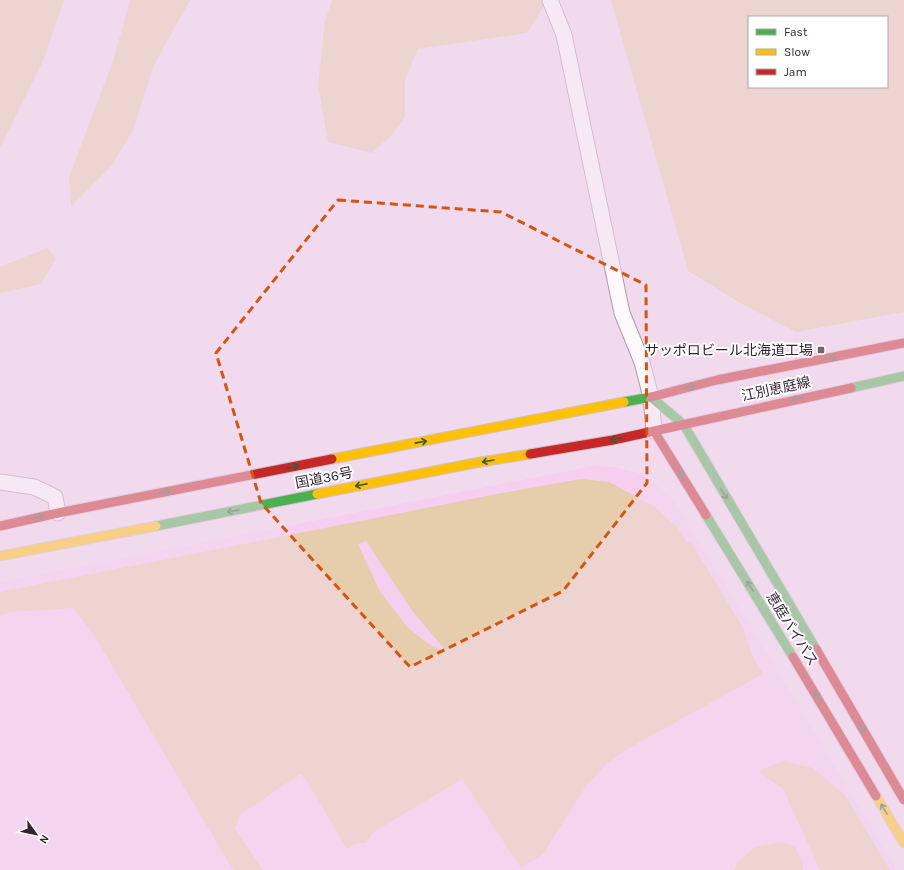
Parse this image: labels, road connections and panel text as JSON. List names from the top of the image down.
{
  "streets": {
    "main road": ["江別恵庭線", "国道36号", "恵庭バイパス"]
  },
  "crossings": [
    ["江別恵庭線", "国道36号"],
    ["江別恵庭線", "恵庭バイパス"],
    ["国道36号", "恵庭バイパス"]
  ],
  "places": {
    "transit": ["サッポロビール北海道工場"]
  },
  "legend": ["Fast", "Slow", "Jam"],
  "north": "bottom right"
}
